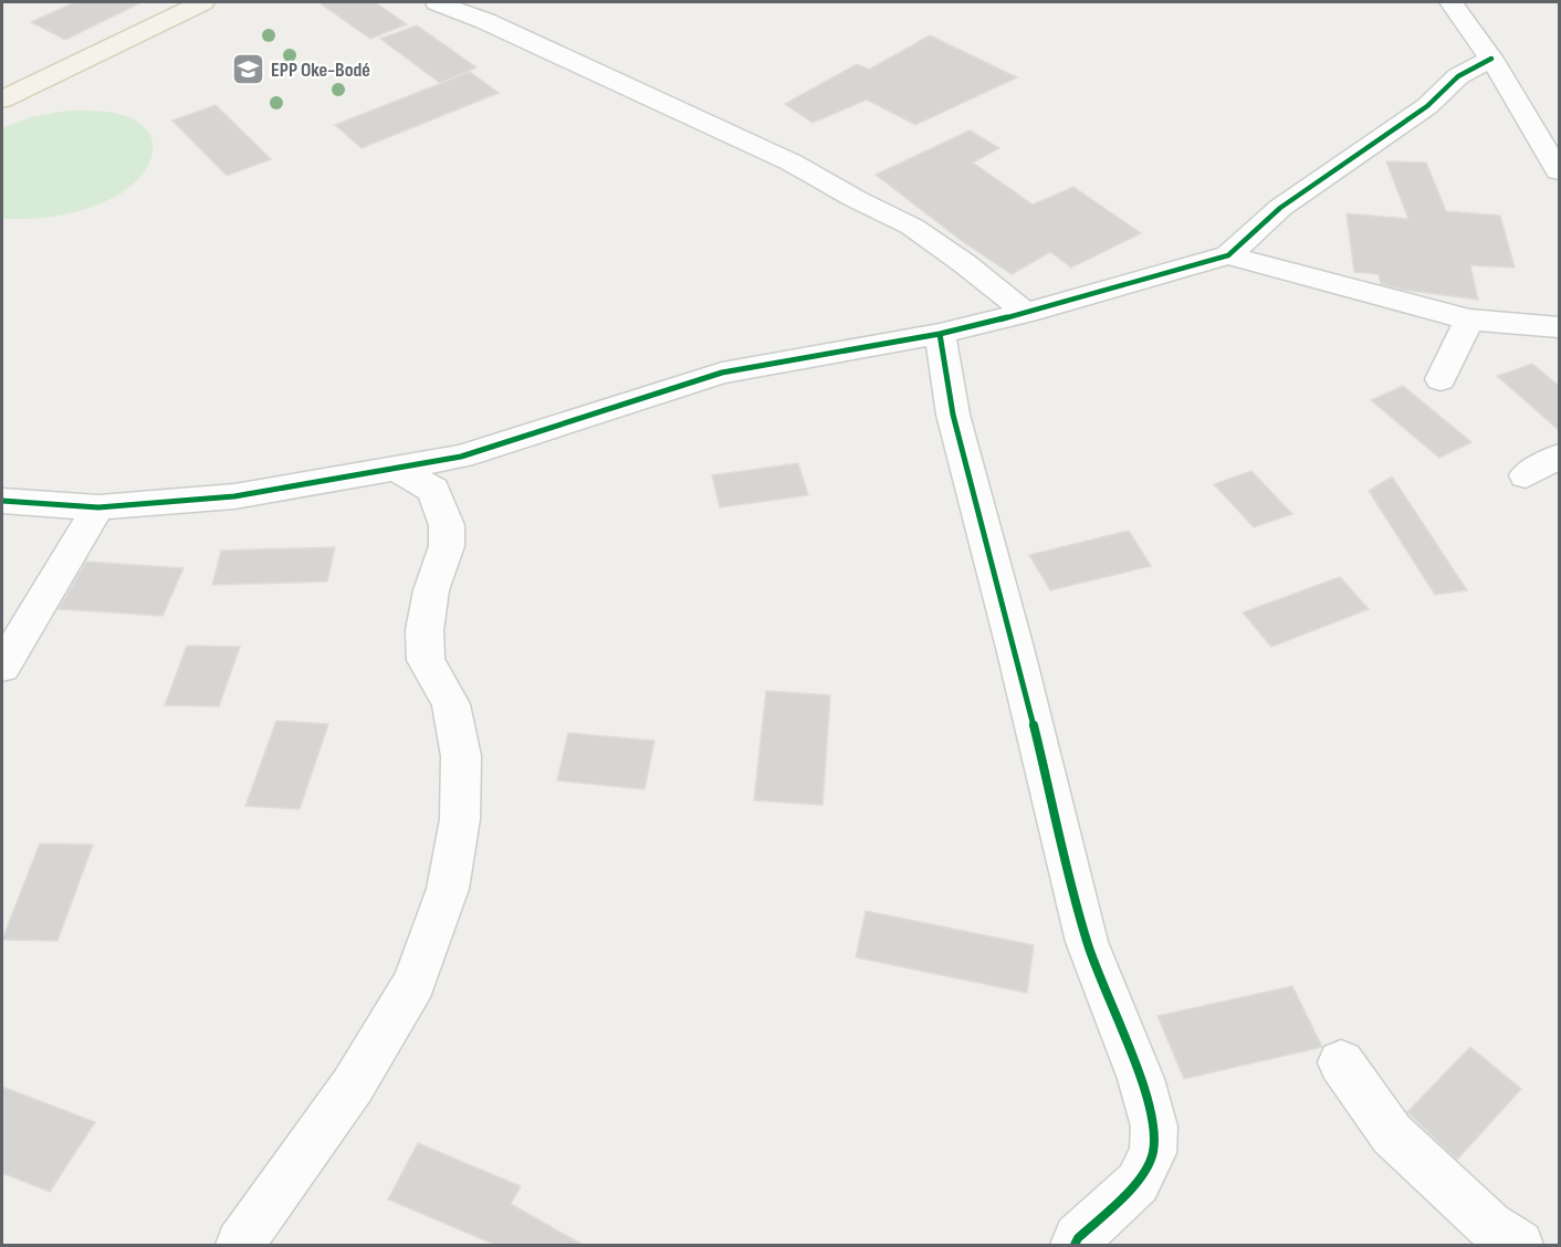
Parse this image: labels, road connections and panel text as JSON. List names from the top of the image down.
{
  "places": {
    "school or university": ["EPP Oke-Bodé"]
  }
}
